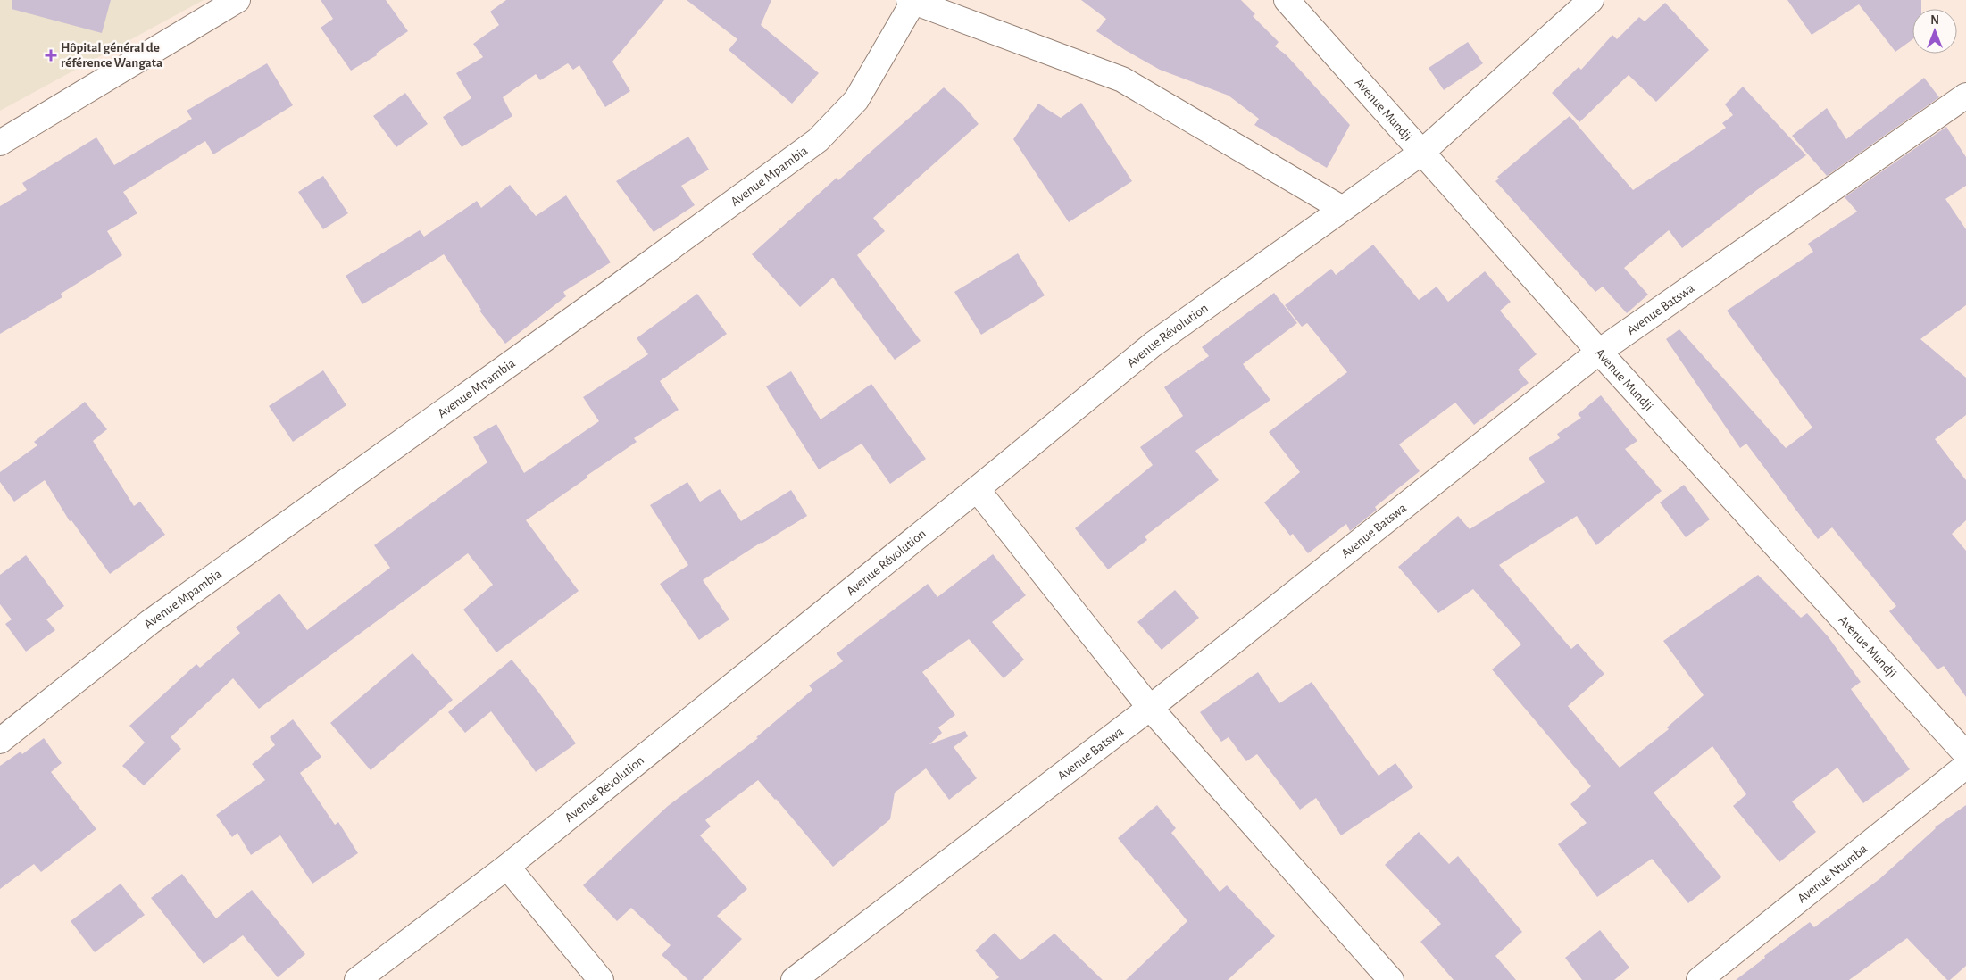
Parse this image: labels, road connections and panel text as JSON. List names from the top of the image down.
{
  "streets": {
    "street": [
      "Avenue Mundji",
      "Avenue Mpambia",
      "Avenue Batswa",
      "Avenue Révolution",
      "Avenue Ntumba"
    ]
  },
  "crossings": [
    ["Avenue Mundji", "Avenue Batswa"],
    ["Avenue Mundji", "Avenue Révolution"]
  ],
  "places": {
    "health": ["Hôpital général de référence Wangata"]
  },
  "north": "top"
}
